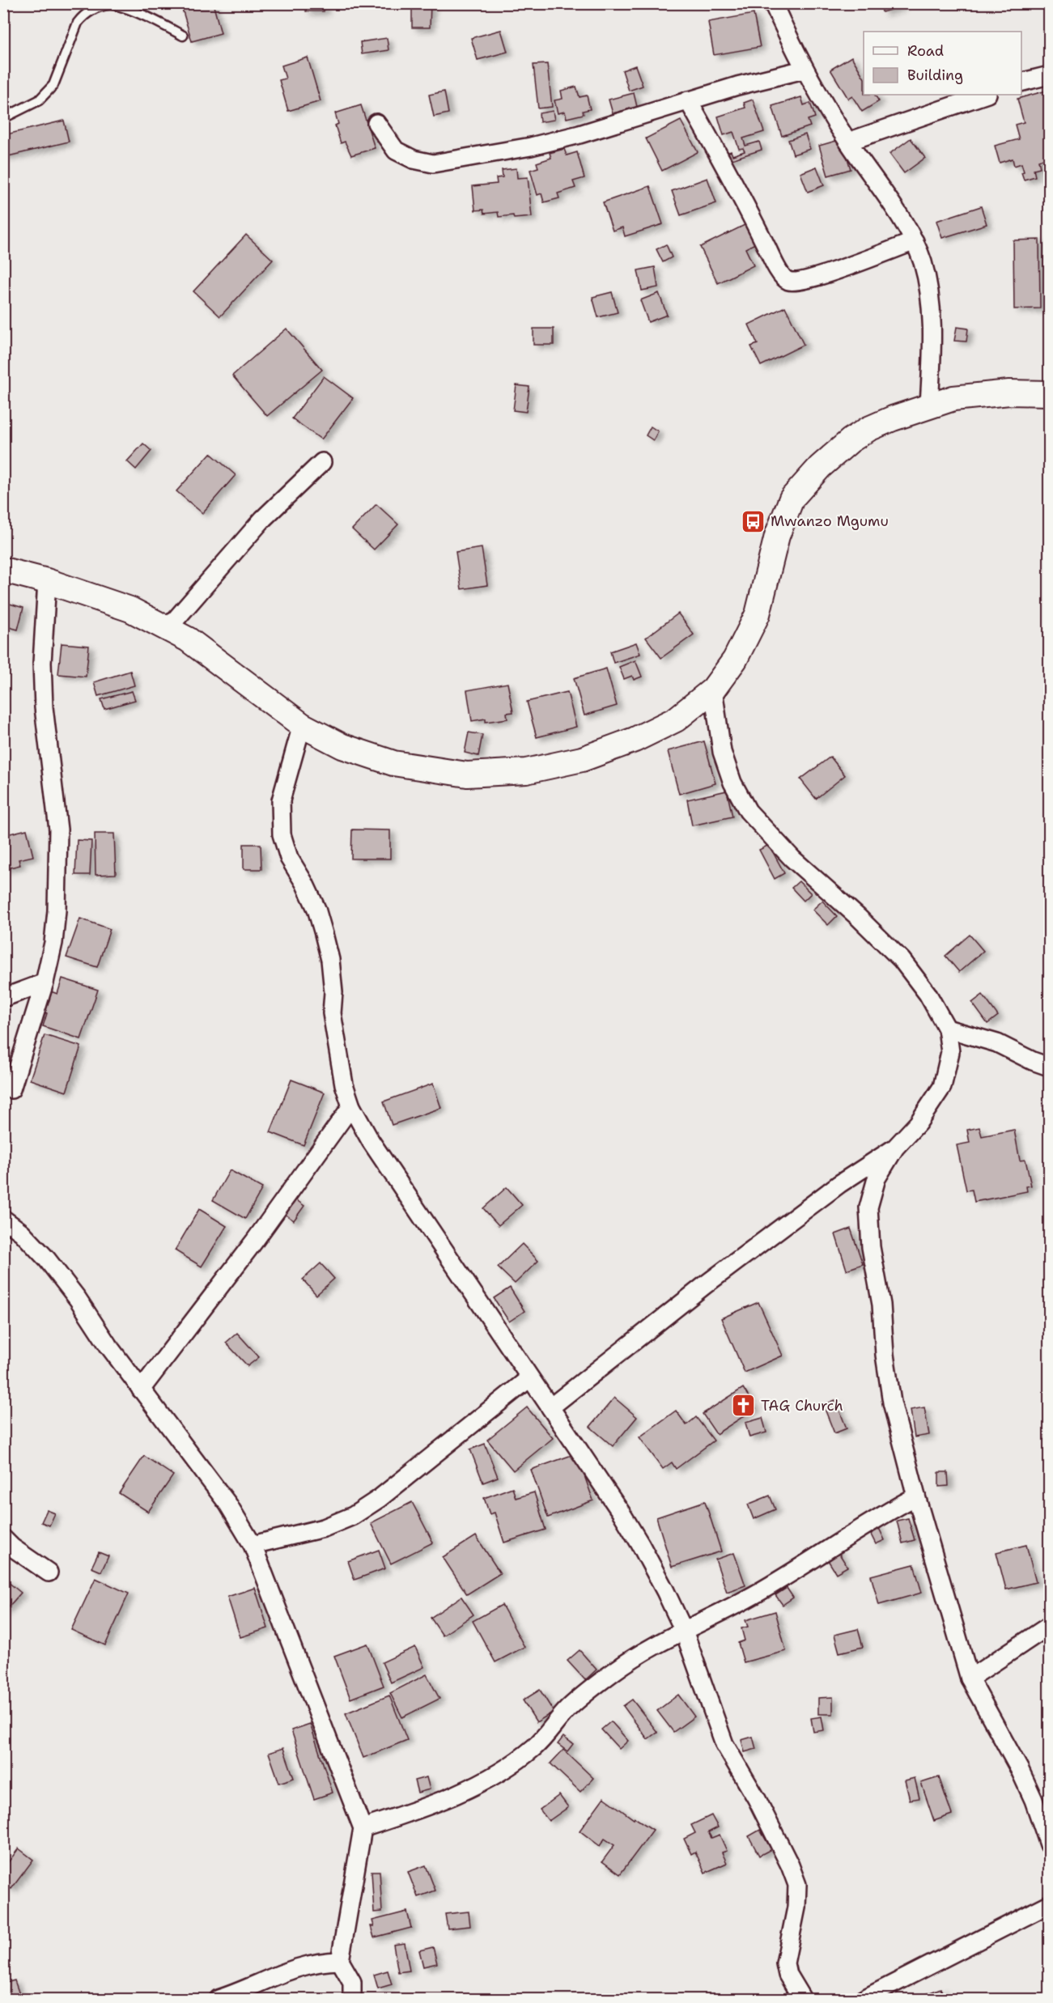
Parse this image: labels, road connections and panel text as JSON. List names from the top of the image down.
{
  "places": {
    "bus stop": ["Mwanzo Mgumu"],
    "church": ["TAG Church"]
  },
  "legend": ["Road", "Building"]
}
